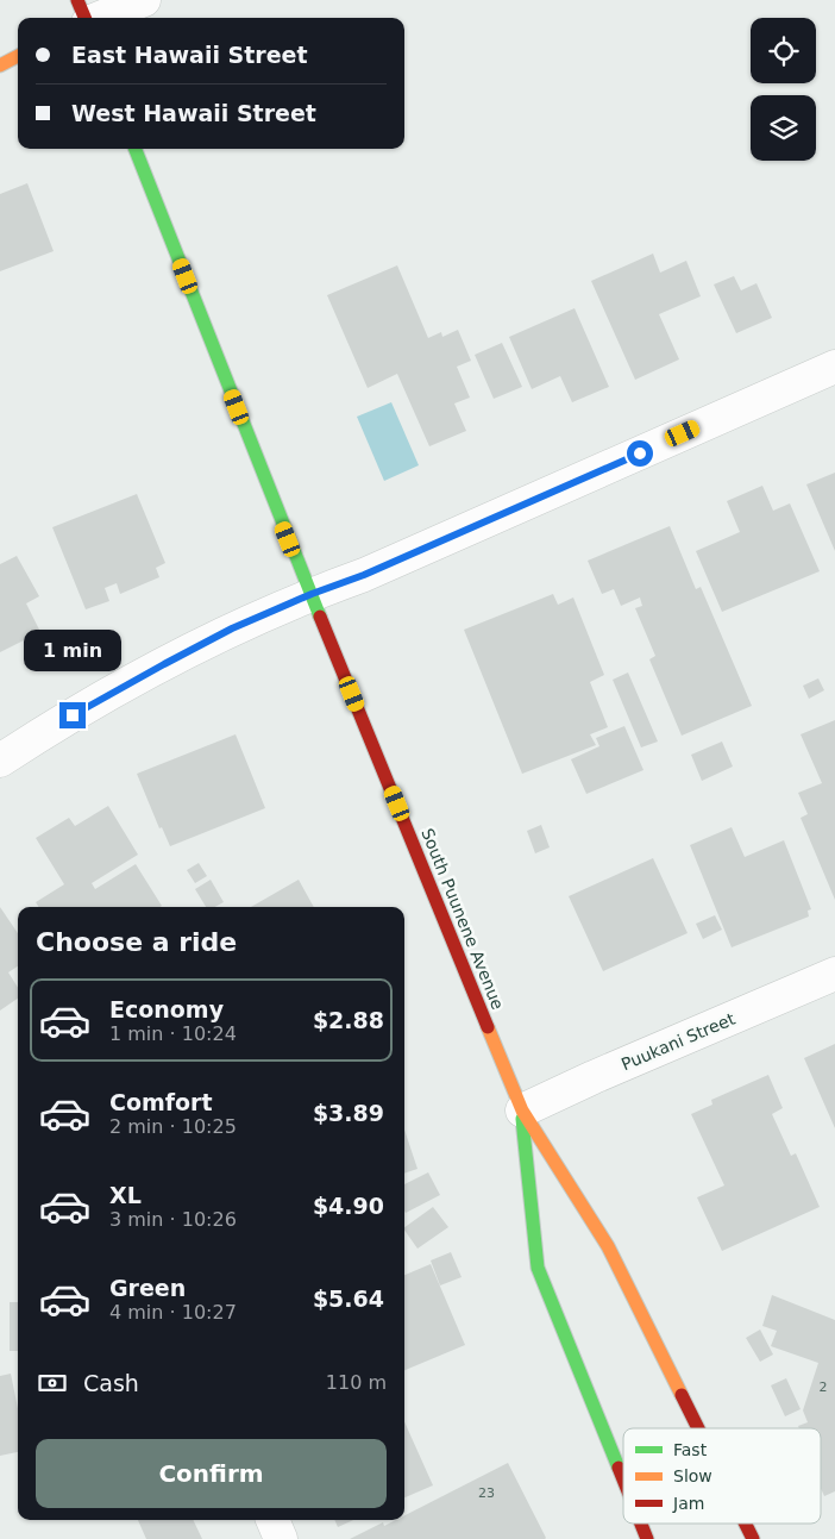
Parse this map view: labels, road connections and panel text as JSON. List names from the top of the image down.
{
  "streets": {
    "main road": ["South Puunene Avenue"],
    "street": ["Puukani Street"]
  },
  "crossings": [
    ["South Puunene Avenue", "Puukani Street"]
  ],
  "house_numbers": ["2", "23"],
  "legend": ["Fast", "Slow", "Jam"],
  "page": {
    "banner": ["East Hawaii Street", "West Hawaii Street"],
    "bubble": "1 min",
    "heading": "Choose a ride",
    "list": [
      {
        "name": "Economy",
        "note": "1 min · 10:24",
        "value": "$2.88"
      },
      {
        "name": "Comfort",
        "note": "2 min · 10:25",
        "value": "$3.89"
      },
      {
        "name": "XL",
        "note": "3 min · 10:26",
        "value": "$4.90"
      },
      {
        "name": "Green",
        "note": "4 min · 10:27",
        "value": "$5.64"
      }
    ],
    "pay": ["Cash", "110 m"],
    "buttons": "Confirm"
  }
}
